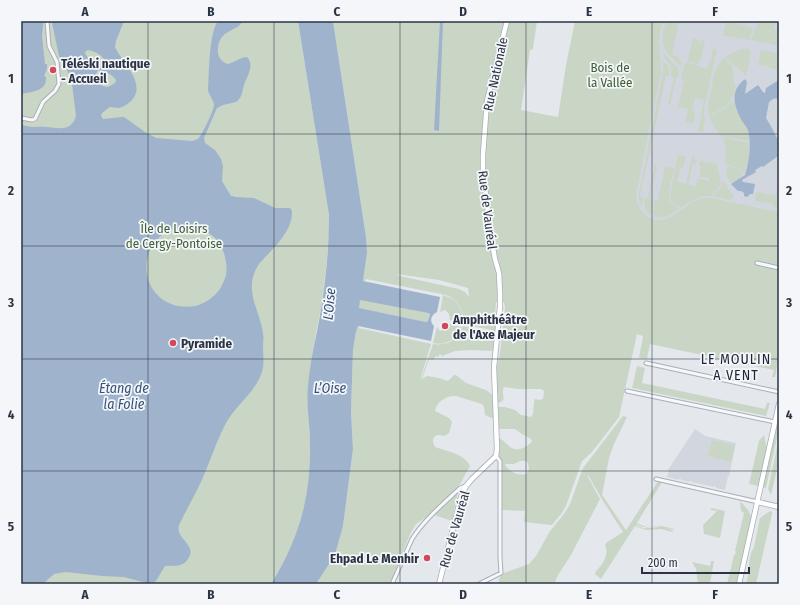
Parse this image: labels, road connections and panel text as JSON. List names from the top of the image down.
{
  "streets": {
    "street": ["Rue Nationale", "Rue de Vauréal"]
  },
  "crossings": [
    ["Rue Nationale", "Rue de Vauréal"]
  ],
  "districts": ["LE MOULIN A VENT"],
  "water": ["L'Oise", "Étang de la Folie", "L’Oise"],
  "parks": ["Bois de la Vallée", "Île de Loisirs de Cergy-Pontoise"],
  "places": [
    "Téléski nautique - Accueil",
    "Amphithéâtre de l'Axe Majeur",
    "Pyramide",
    "Ehpad Le Menhir"
  ],
  "scale_bar": "200 m",
  "grid": {
    "columns": [
      "A",
      "B",
      "C",
      "D",
      "E",
      "F"
    ],
    "rows": [
      "1",
      "2",
      "3",
      "4",
      "5"
    ]
  }
}
